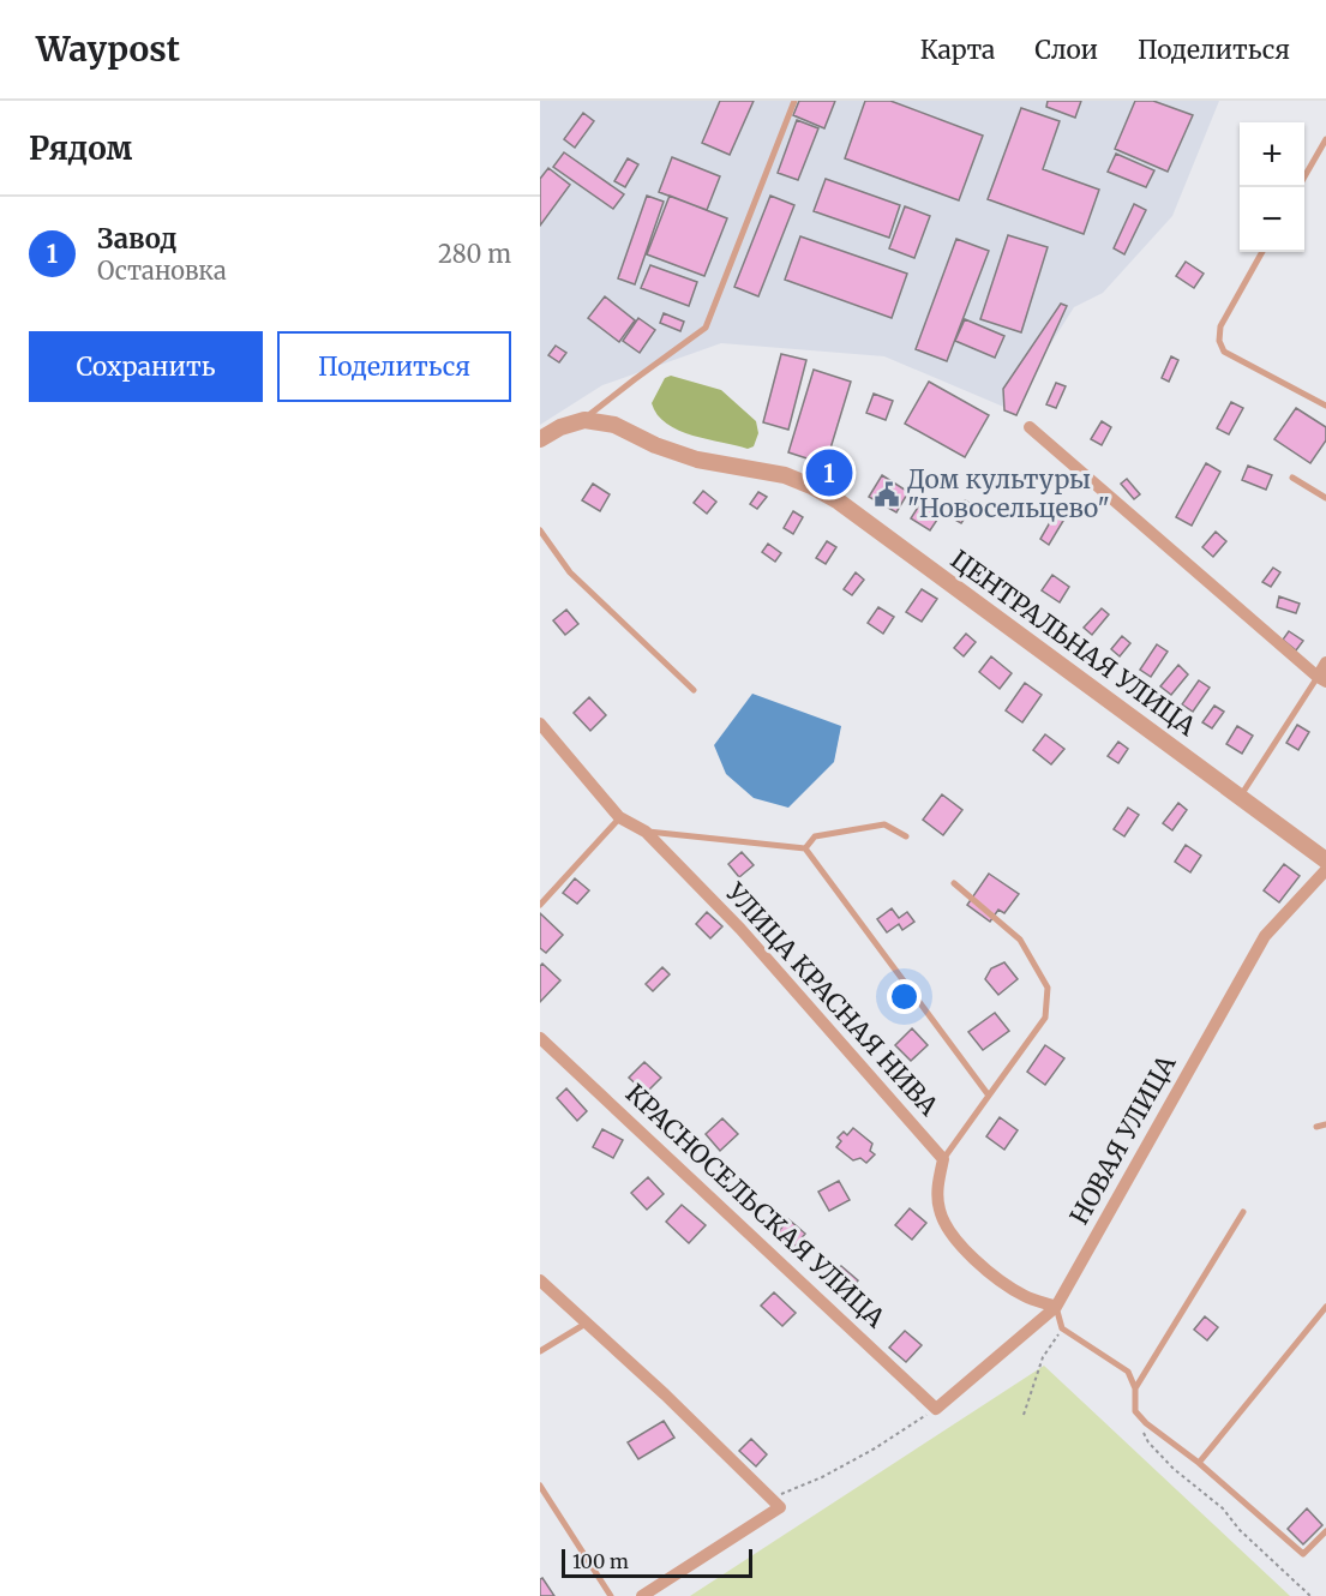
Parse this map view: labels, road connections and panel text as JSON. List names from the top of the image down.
{
  "streets": {
    "street": [
      "ЦЕНТРАЛЬНАЯ УЛИЦА",
      "УЛИЦА КРАСНАЯ НИВА",
      "НОВАЯ УЛИЦА",
      "КРАСНОСЕЛЬСКАЯ УЛИЦА"
    ]
  },
  "crossings": [
    ["НОВАЯ УЛИЦА", "КРАСНОСЕЛЬСКАЯ УЛИЦА"]
  ],
  "places": {
    "public building": ["Дом культуры \"Новосельцево\""]
  },
  "scale_bar": "100 m",
  "page": {
    "header": "Waypost",
    "nav": ["Карта", "Слои", "Поделиться"],
    "heading": "Рядом",
    "map_buttons": ["+", "−"],
    "list": [
      {
        "mark": "1",
        "name": "Завод",
        "note": "Остановка",
        "value": "280 m"
      }
    ],
    "buttons": ["Сохранить", "Поделиться"],
    "pins": "1",
    "scale": "100 m"
  }
}
